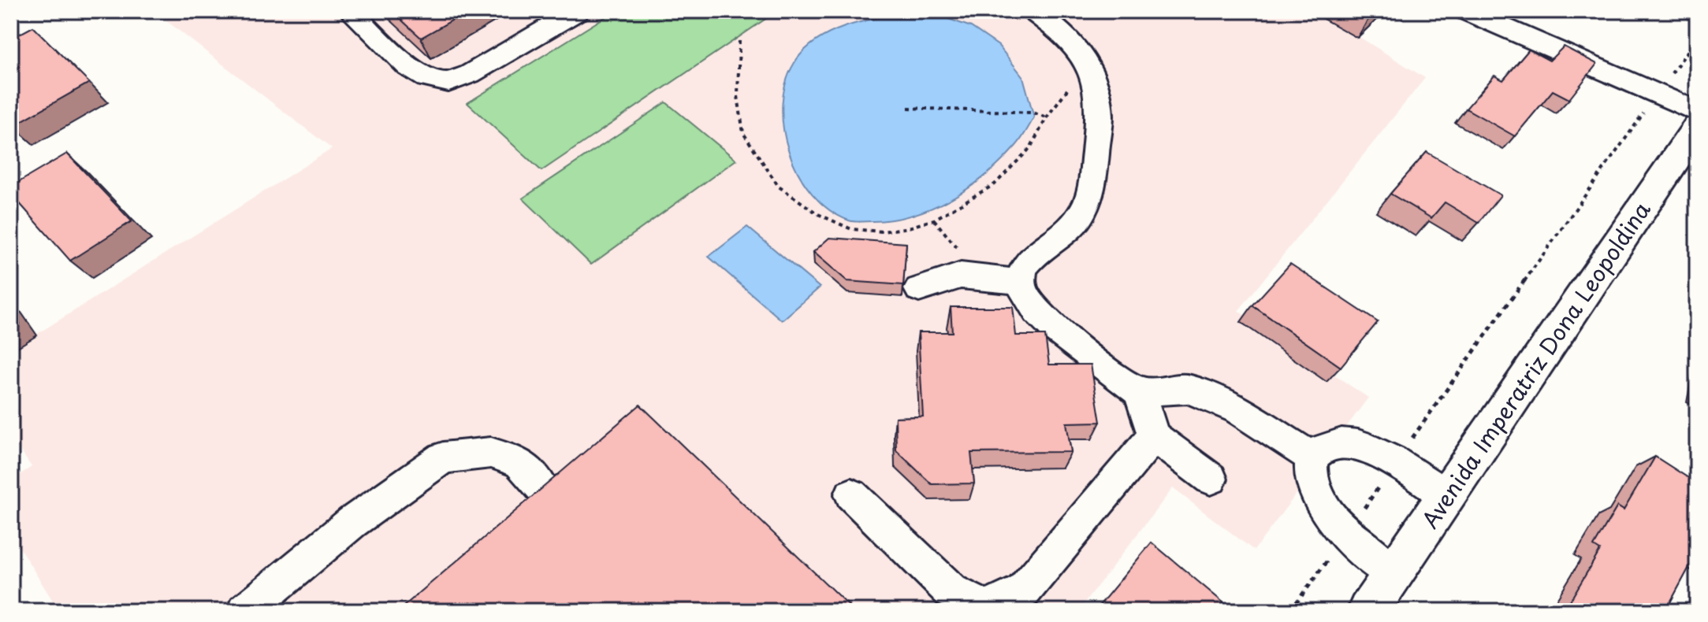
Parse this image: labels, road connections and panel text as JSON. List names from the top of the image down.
{
  "streets": {
    "main road": ["Avenida Imperatriz Dona Leopoldina"]
  }
}
